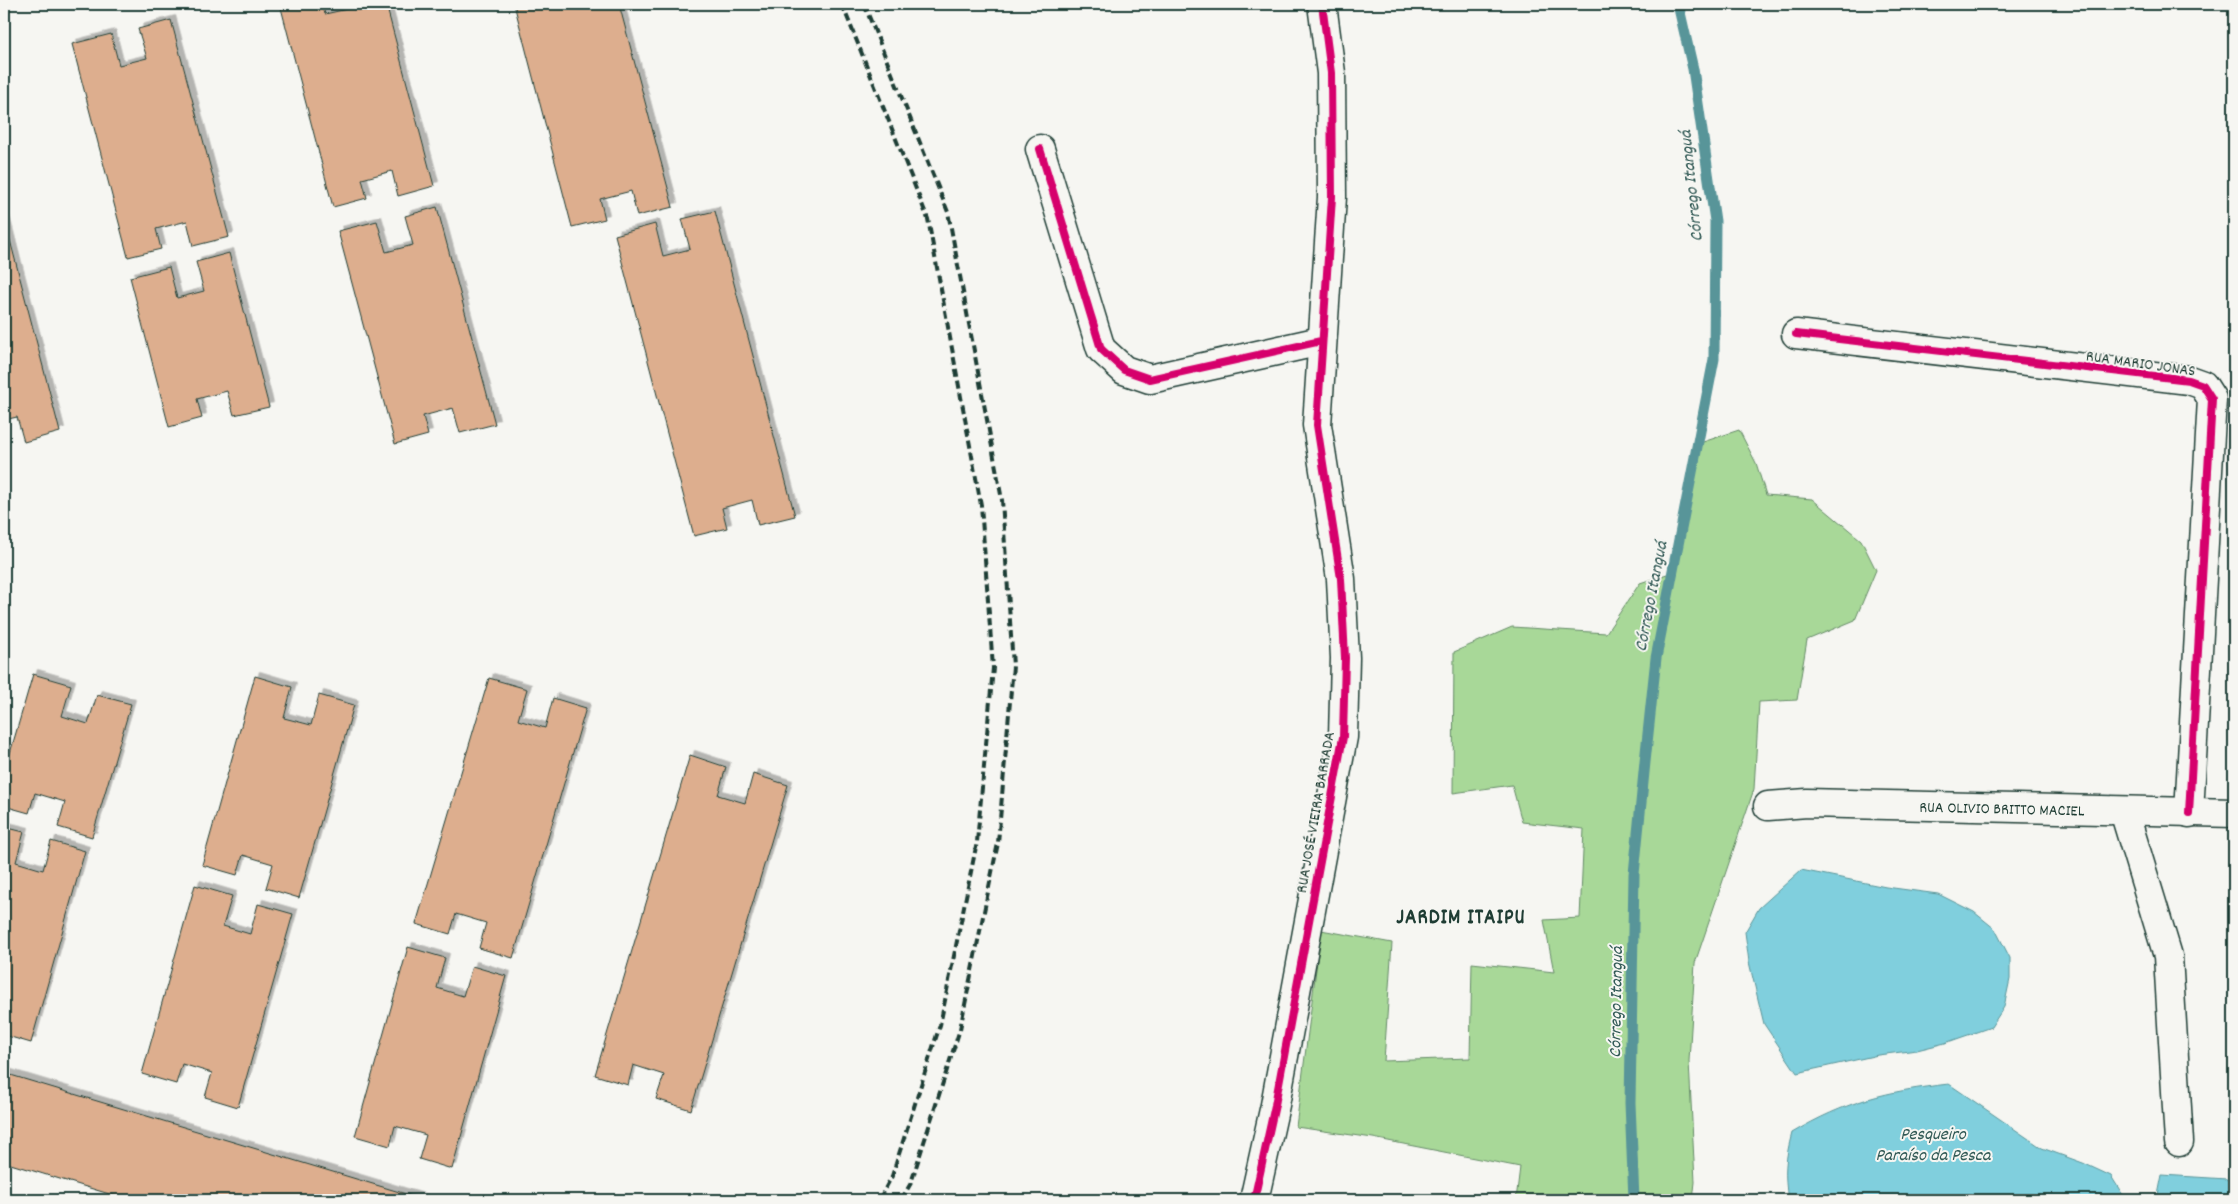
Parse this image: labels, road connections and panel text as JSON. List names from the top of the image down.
{
  "streets": {
    "street": ["RUA MARIO JONAS", "RUA OLIVIO BRITTO MACIEL", "RUA JOSÉ VIEIRA BARRADA"]
  },
  "crossings": [
    ["RUA MARIO JONAS", "RUA OLIVIO BRITTO MACIEL"]
  ],
  "districts": ["JARDIM ITAIPU"],
  "water": ["Córrego Itanguá", "Pesqueiro Paraíso da Pesca"]
}
